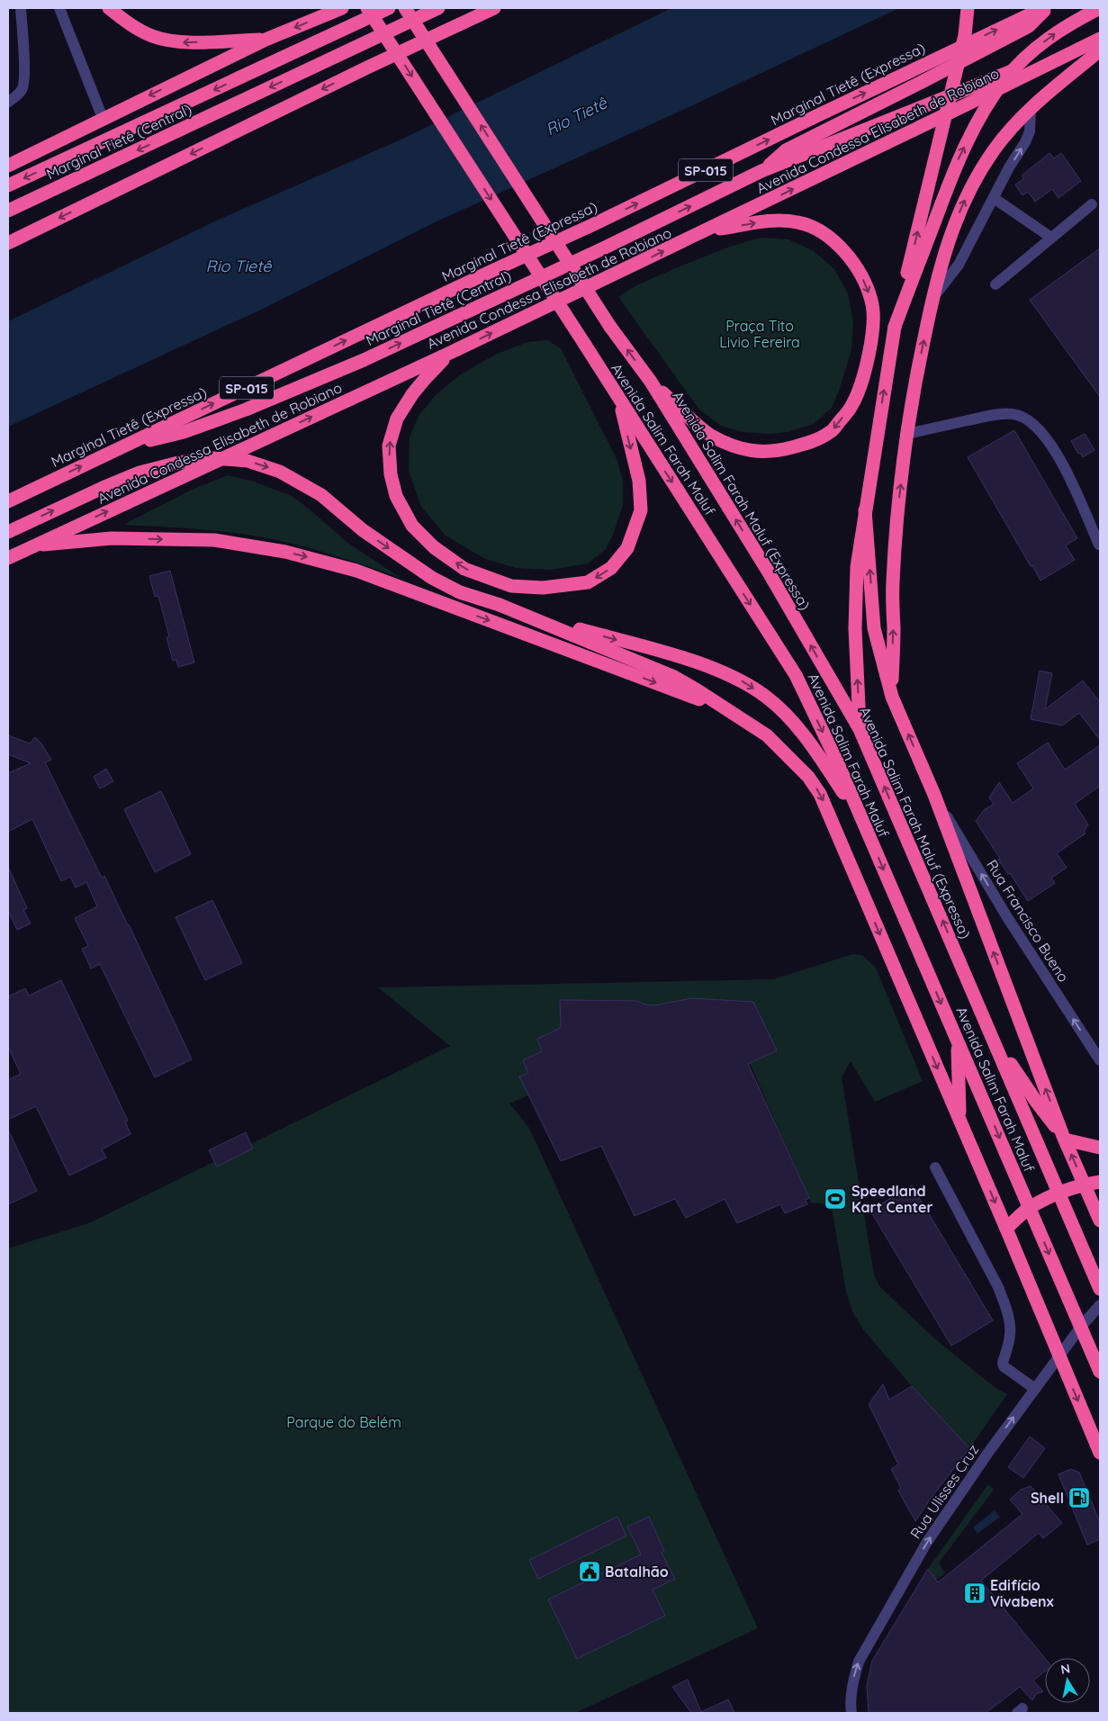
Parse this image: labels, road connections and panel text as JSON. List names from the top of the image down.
{
  "streets": {
    "highway": [
      "Marginal Tietê (Expressa)",
      "Avenida Condessa Elisabeth de Robiano",
      "Marginal Tietê (Central)",
      "SP-015",
      "Avenida Salim Farah Maluf",
      "Avenida Salim Farah Maluf (Expressa)"
    ],
    "street": ["Rua Francisco Bueno", "Rua Ulisses Cruz"]
  },
  "crossings": [
    ["Marginal Tietê (Expressa)", "Marginal Tietê (Central)"]
  ],
  "one_way": ["Avenida Condessa Elisabeth de Robiano", "Rua Francisco Bueno", "Rua Ulisses Cruz"],
  "water": ["Rio Tietê"],
  "parks": ["Praça Tito Livio Fereira", "Parque do Belém"],
  "places": {
    "sports": ["Speedland Kart Center"],
    "fuel station": ["Shell"],
    "public building": ["Batalhão"],
    "building": ["Edifício Vivabenx"]
  },
  "north": "top"
}
